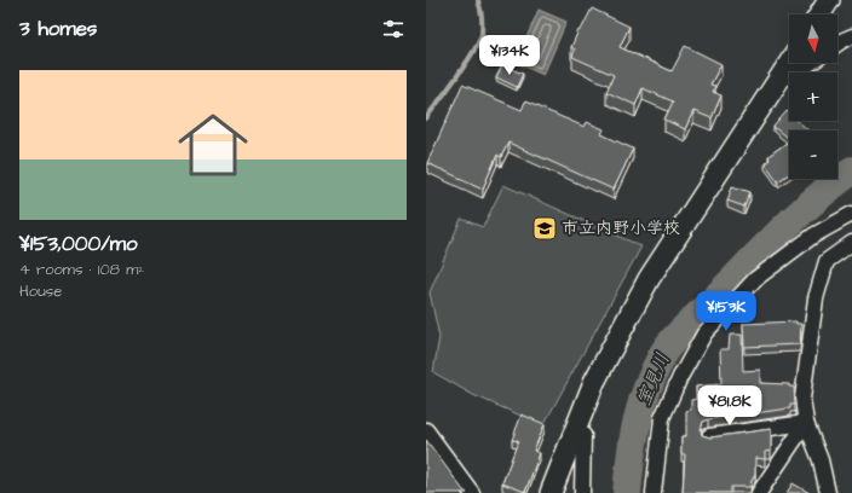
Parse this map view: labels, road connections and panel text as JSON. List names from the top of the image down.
{
  "water": ["室見川"],
  "places": {
    "school or university": ["市立内野小学校"]
  },
  "north": "bottom",
  "page": {
    "heading": "3 homes",
    "map_buttons": ["+", "−"],
    "price": ["¥134K", "¥153K", "¥81.8K"],
    "list": [
      {
        "name": "¥153,000/mo",
        "note": "4 rooms · 108 m² · House"
      }
    ]
  }
}
